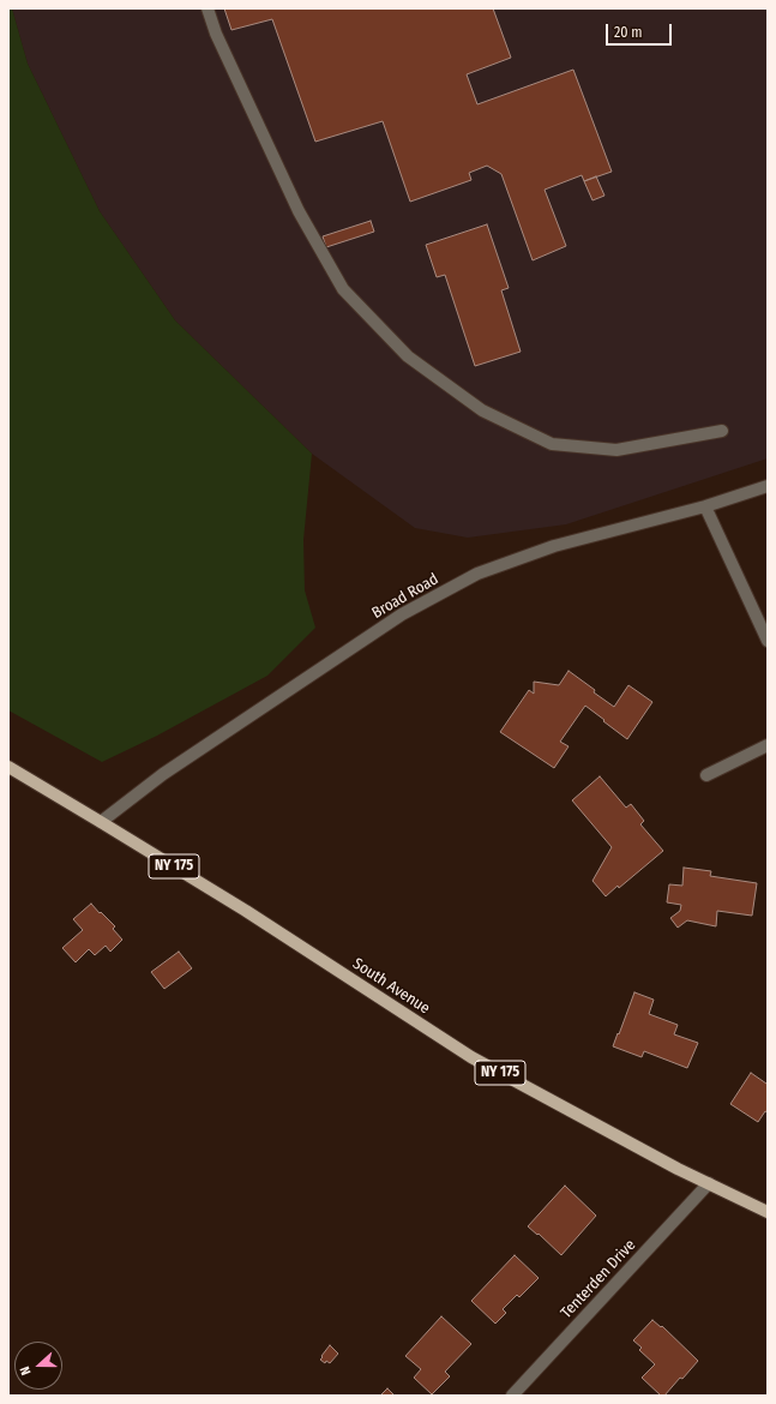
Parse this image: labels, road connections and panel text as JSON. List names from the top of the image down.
{
  "streets": {
    "main road": ["NY 175", "South Avenue"],
    "street": ["Broad Road", "Tenterden Drive"]
  },
  "crossings": [
    ["Broad Road", "South Avenue"],
    ["South Avenue", "Tenterden Drive"]
  ],
  "scale_bar": "20 m",
  "north": "left"
}
